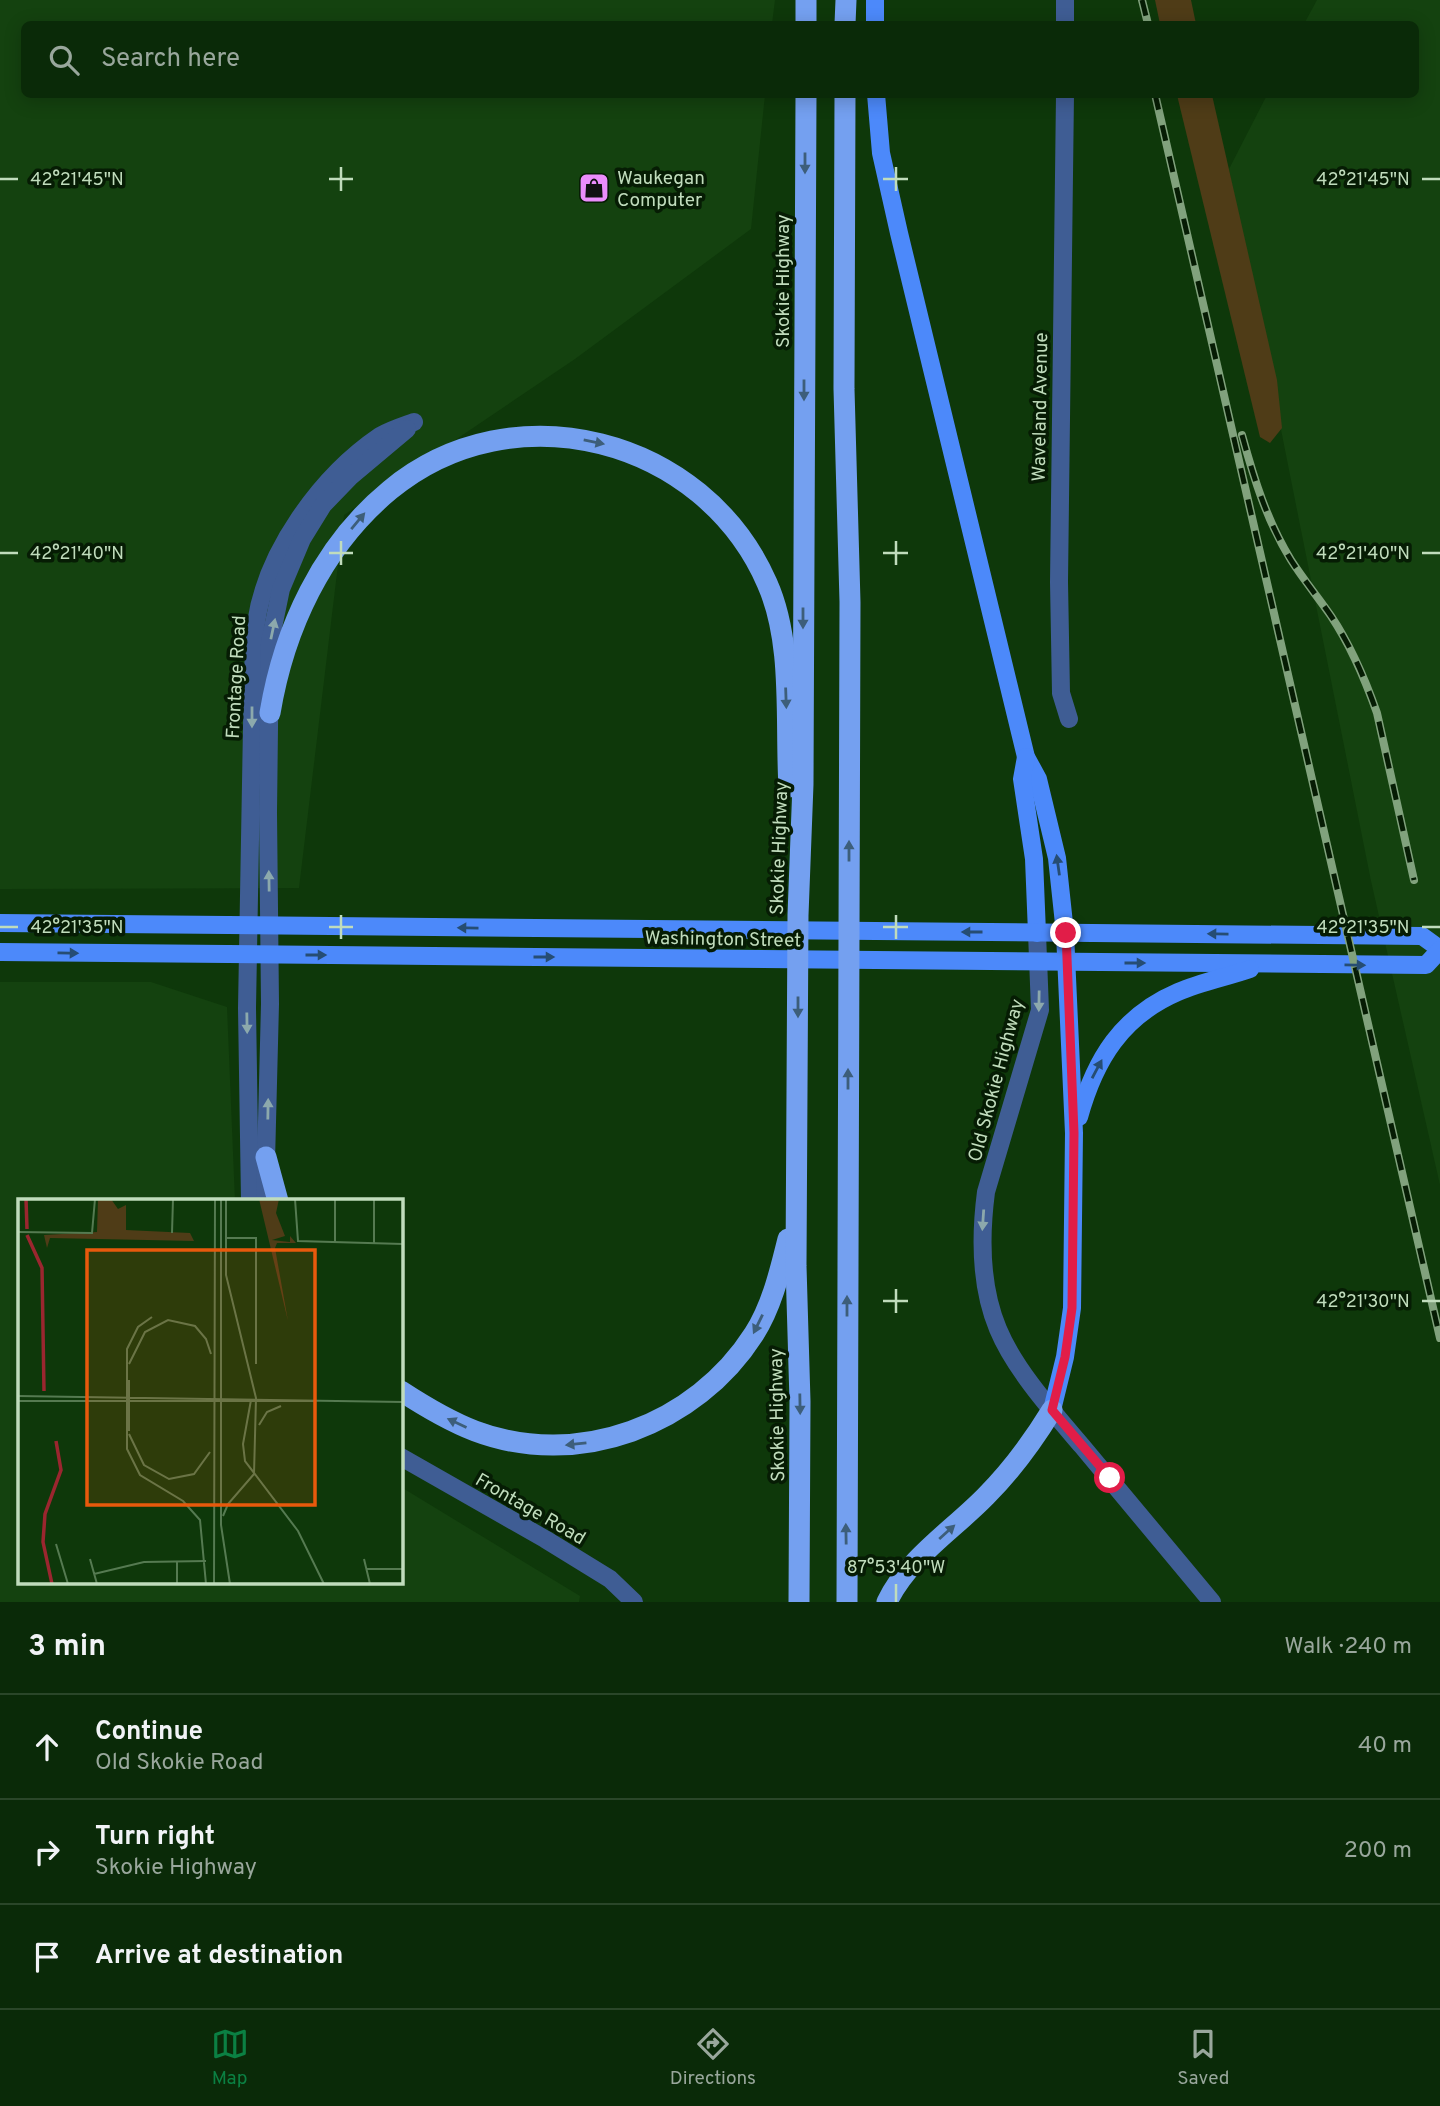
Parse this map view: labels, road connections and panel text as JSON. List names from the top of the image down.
{
  "streets": {
    "highway": ["Skokie Highway"],
    "main road": ["Washington Street", "Old Skokie Highway"],
    "street": ["Waveland Avenue", "Frontage Road"]
  },
  "crossings": [
    ["Frontage Road", "Washington Street"],
    ["Washington Street", "Old Skokie Highway"]
  ],
  "places": {
    "shop": ["Waukegan Computer"]
  },
  "page": {
    "search": "Search here",
    "heading": ["3 min", "Walk · 240 m"],
    "list": [
      ["Continue", "Old Skokie Road", "40 m"],
      ["Turn right", "Skokie Highway", "200 m"],
      "Arrive at destination"
    ],
    "nav": ["Map", "Directions", "Saved"]
  },
  "coordinates": [
    "42°21'45\"N",
    "42°21'40\"N",
    "42°21'35\"N",
    "42°21'30\"N",
    "87°53'40\"W"
  ]
}
